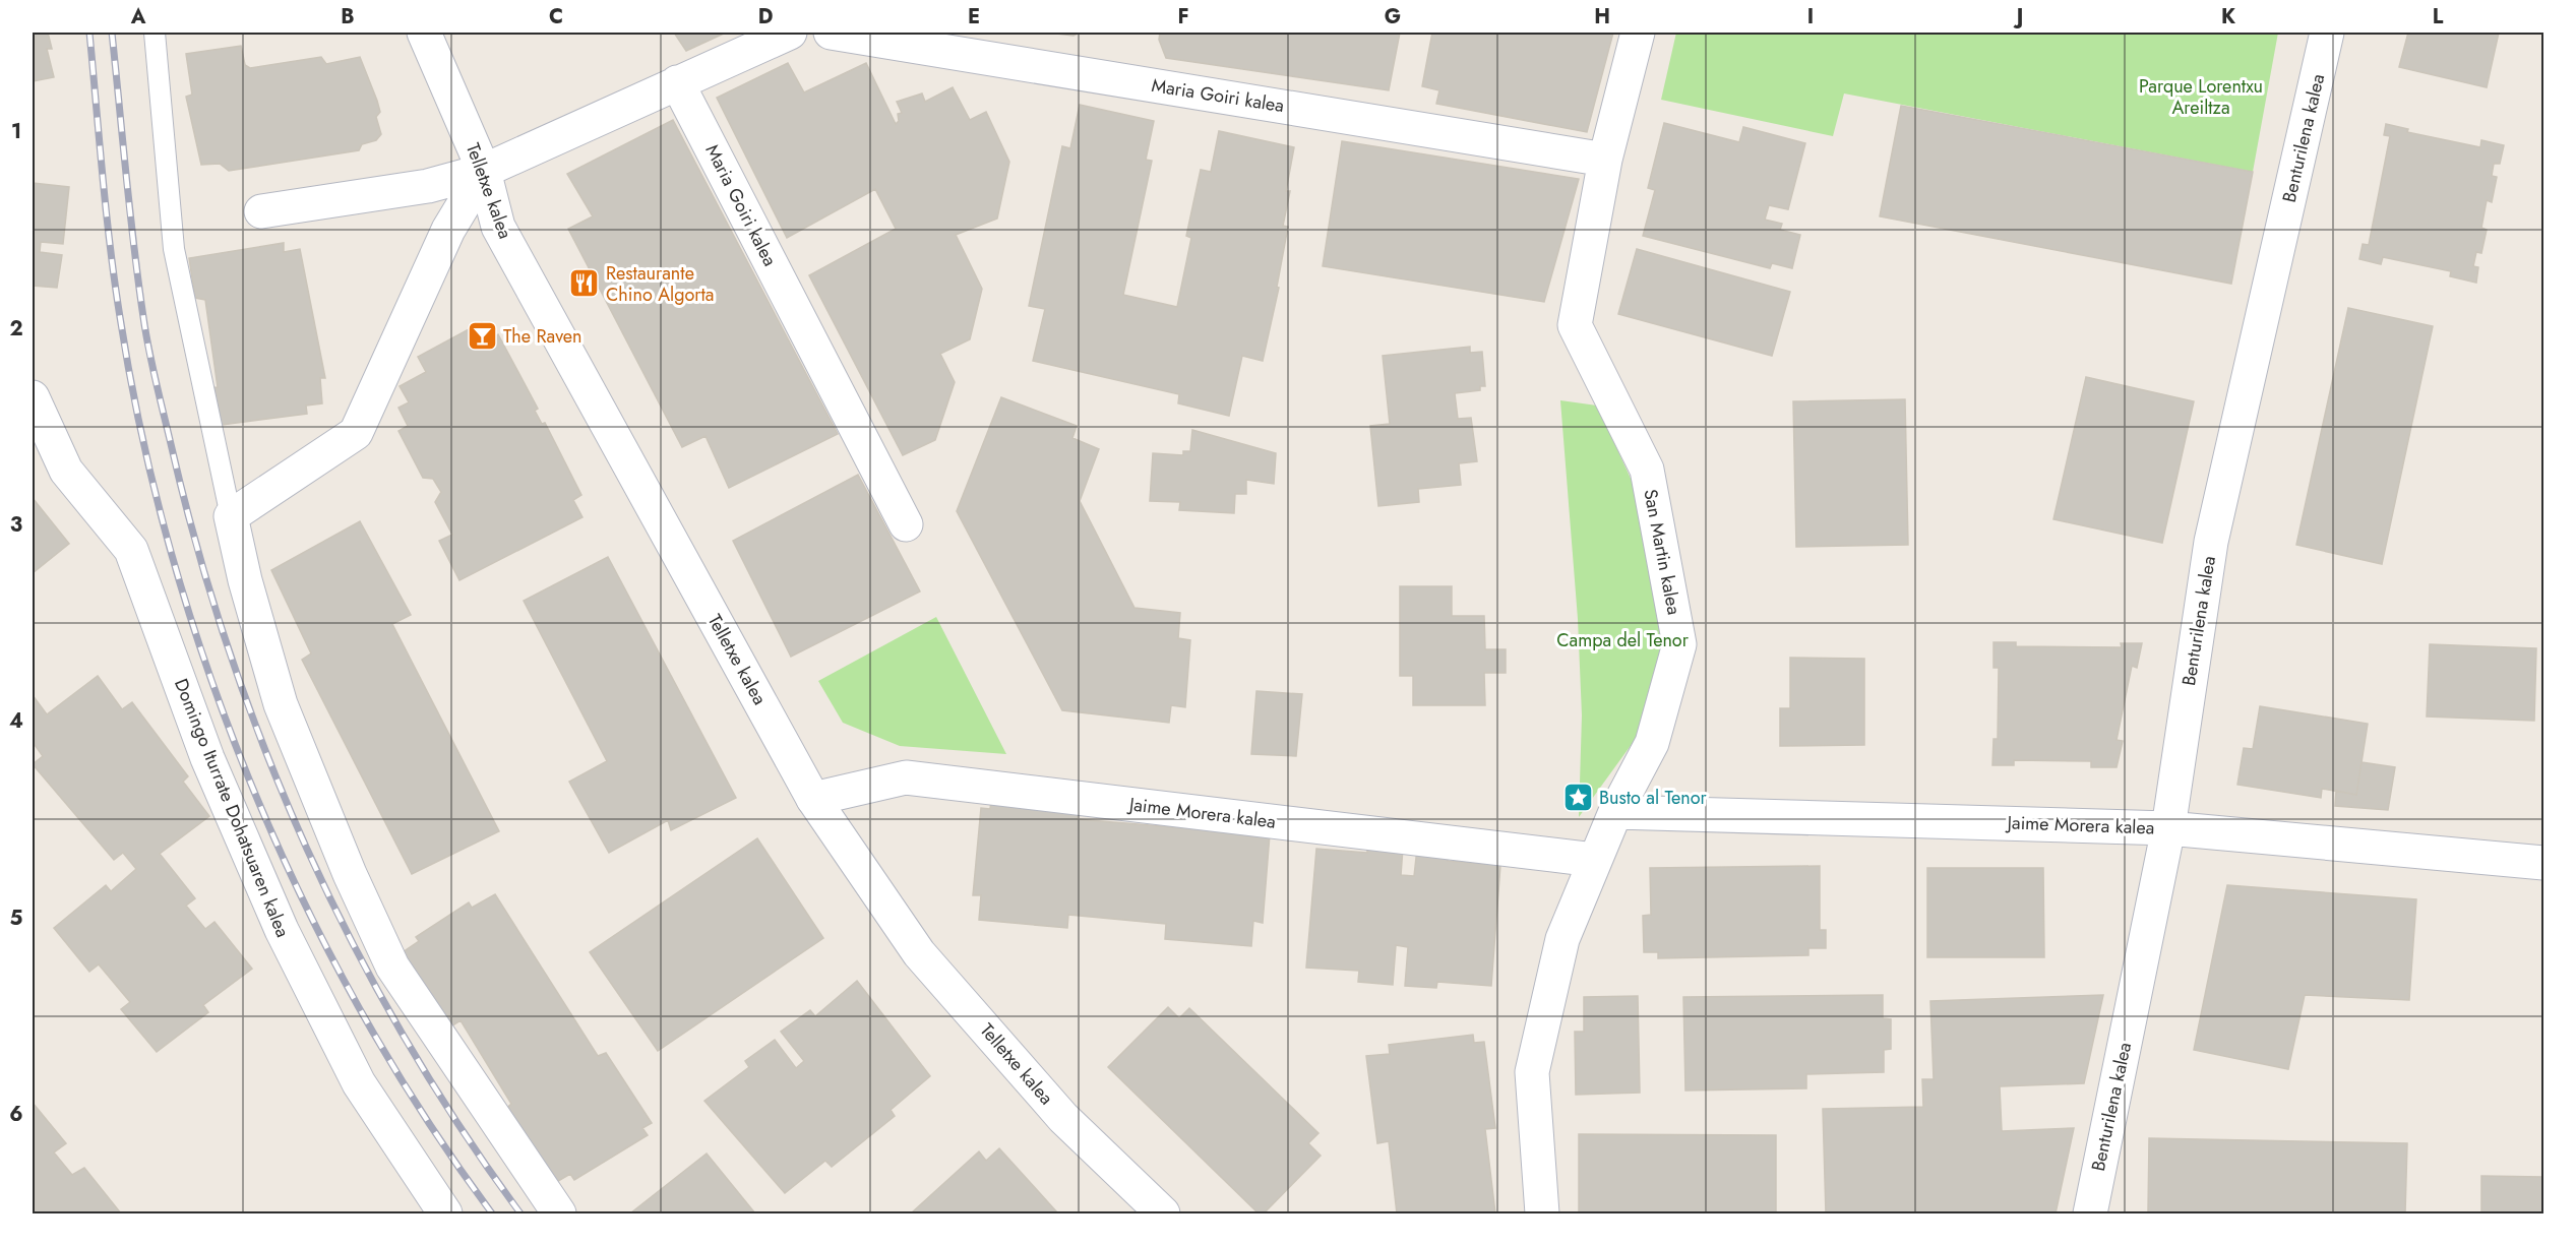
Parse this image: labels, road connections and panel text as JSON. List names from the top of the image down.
{
  "streets": {
    "street": [
      "Maria Goiri kalea",
      "Benturilena kalea",
      "Telletxe kalea",
      "San Martin kalea",
      "Domingo Iturrate Dohatsuaren kalea",
      "Jaime Morera kalea"
    ]
  },
  "crossings": [
    ["Maria Goiri kalea", "San Martin kalea"],
    ["Benturilena kalea", "Jaime Morera kalea"],
    ["Telletxe kalea", "Jaime Morera kalea"],
    ["San Martin kalea", "Jaime Morera kalea"]
  ],
  "parks": ["Parque Lorentxu Areiltza", "Campa del Tenor"],
  "places": {
    "restaurant": ["Restaurante Chino Algorta"],
    "bar": ["The Raven"],
    "place": ["Busto al Tenor"]
  },
  "grid": {
    "columns": [
      "A",
      "B",
      "C",
      "D",
      "E",
      "F",
      "G",
      "H",
      "I",
      "J",
      "K",
      "L"
    ],
    "rows": [
      "1",
      "2",
      "3",
      "4",
      "5",
      "6"
    ]
  }
}
